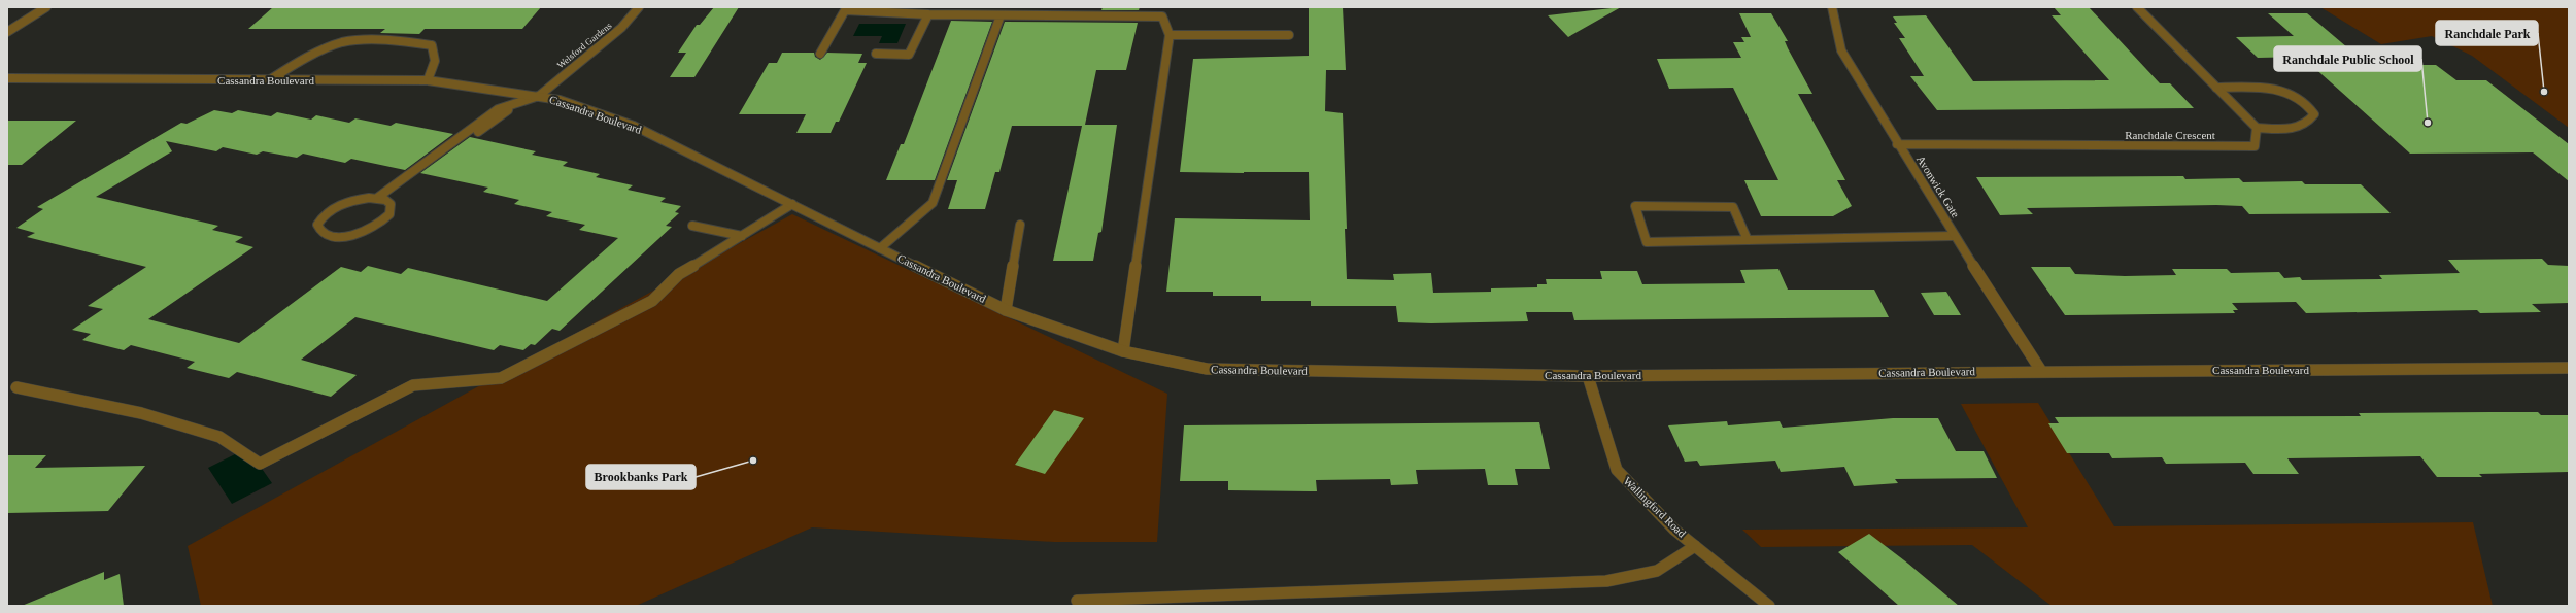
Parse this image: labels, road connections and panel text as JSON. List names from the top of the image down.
{
  "streets": {
    "street": [
      "Welsford Gardens",
      "Cassandra Boulevard",
      "Ranchdale Crescent",
      "Avonwick Gate",
      "Wallingford Road"
    ]
  },
  "crossings": [
    ["Welsford Gardens", "Cassandra Boulevard"],
    ["Cassandra Boulevard", "Avonwick Gate"],
    ["Cassandra Boulevard", "Wallingford Road"],
    ["Ranchdale Crescent", "Avonwick Gate"]
  ],
  "places": ["Ranchdale Park", "Ranchdale Public School", "Brookbanks Park"]
}
